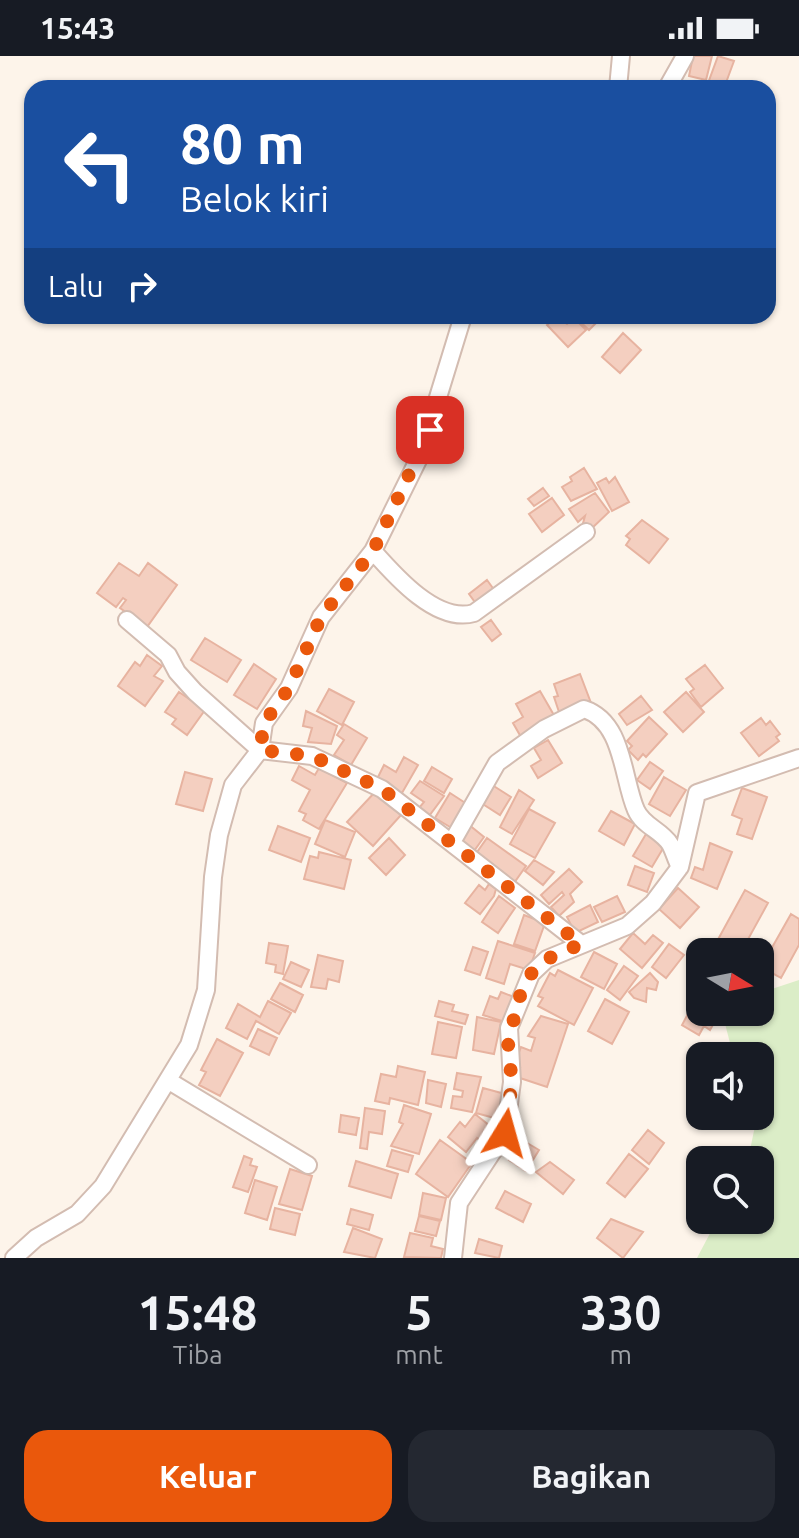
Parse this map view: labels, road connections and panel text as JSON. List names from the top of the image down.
{
  "north": "right",
  "page": {
    "status": "15:43",
    "turn": ["80 m", "Belok kiri"],
    "then": "Lalu",
    "eta": [
      "15:48",
      "Tiba",
      "5",
      "mnt",
      "330",
      "m"
    ],
    "buttons": ["Keluar", "Bagikan"]
  }
}
